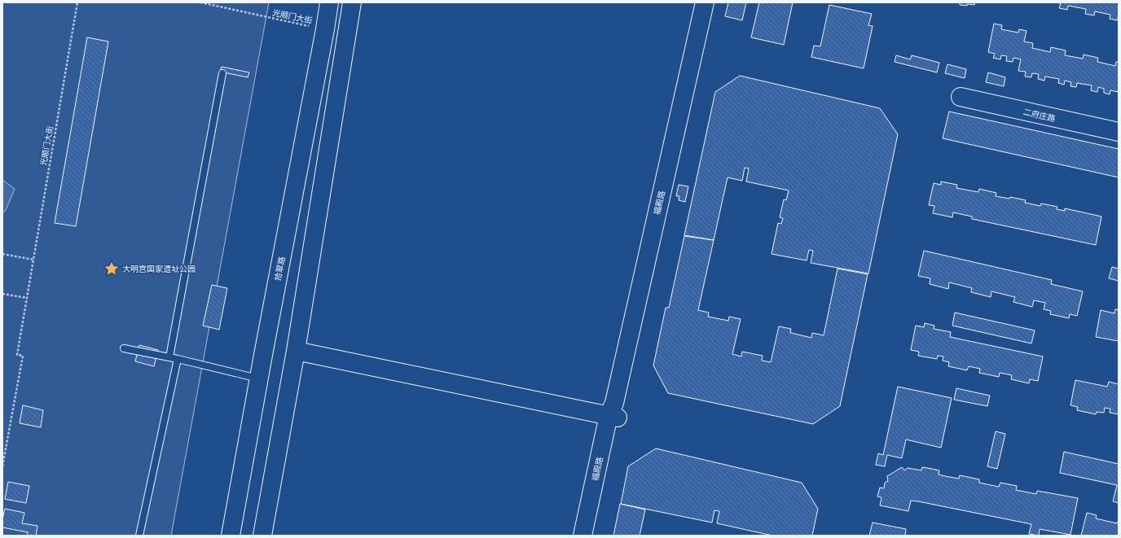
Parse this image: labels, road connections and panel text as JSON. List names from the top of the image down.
{
  "streets": {
    "street": ["二府庄路", "福殿路", "拾翠路"],
    "path": ["光顺门大街"]
  },
  "crossings": [
    ["光顺门大街", "拾翠路"]
  ],
  "places": {
    "place": ["大明宫国家遗址公园"]
  }
}
